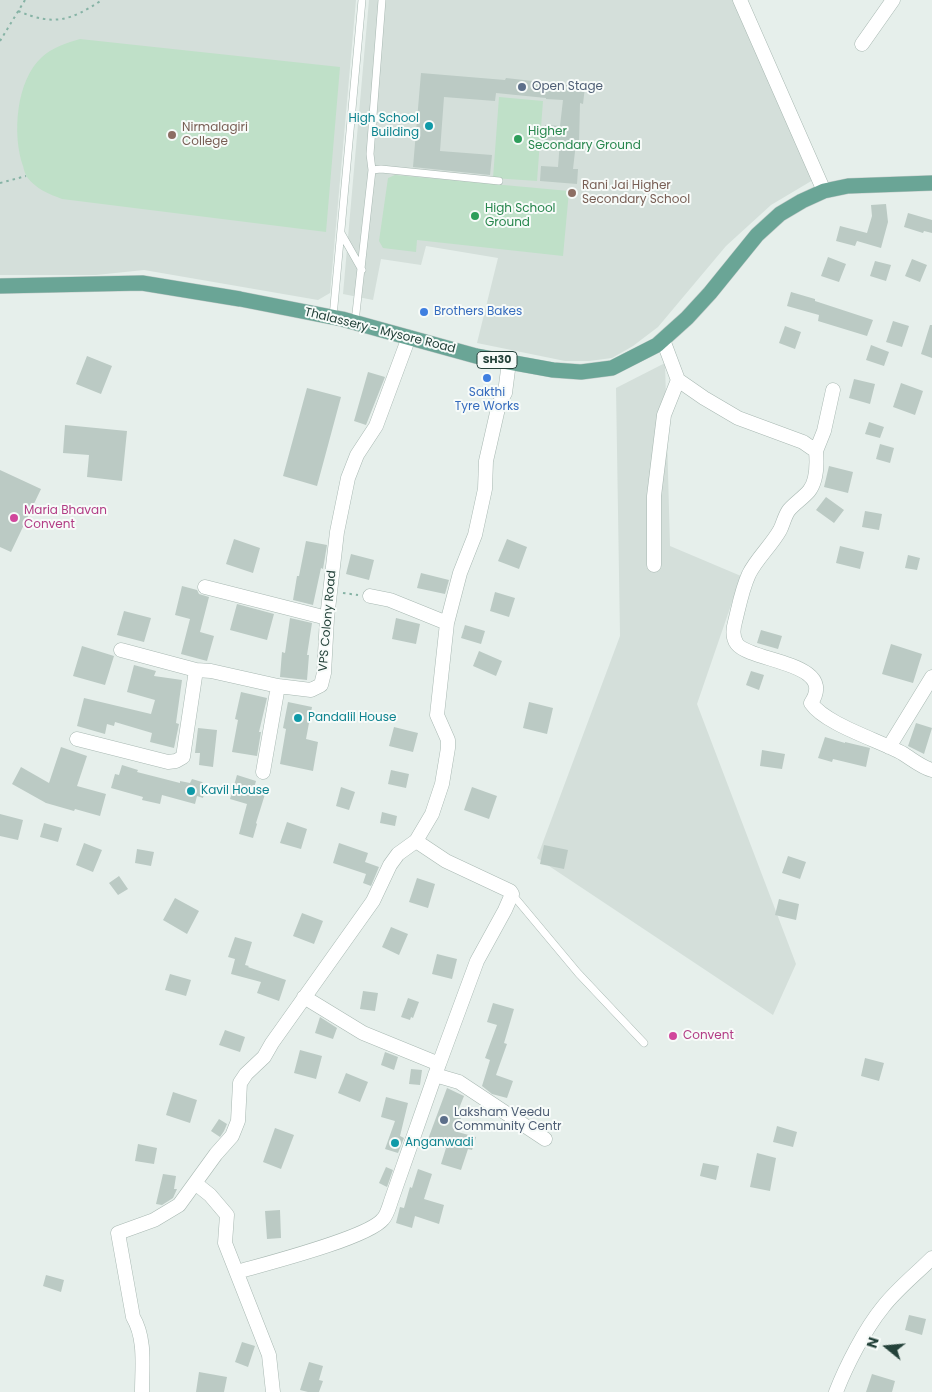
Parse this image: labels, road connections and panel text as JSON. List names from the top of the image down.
{
  "streets": {
    "main road": ["Thalassery - Mysore Road", "SH30"],
    "street": ["VPS Colony Road"]
  },
  "crossings": [
    ["Thalassery - Mysore Road", "VPS Colony Road"]
  ],
  "places": [
    "Open Stage",
    "High School Building",
    "Nirmalagiri College",
    "Higher Secondary Ground",
    "Rani Jai Higher Secondary School",
    "High School Ground",
    "Brothers Bakes",
    "Sakthi Tyre Works",
    "Maria Bhavan Convent",
    "Pandalil House",
    "Kavil House",
    "Convent",
    "Laksham Veedu Community Centr",
    "Anganwadi"
  ],
  "north": "left"
}
